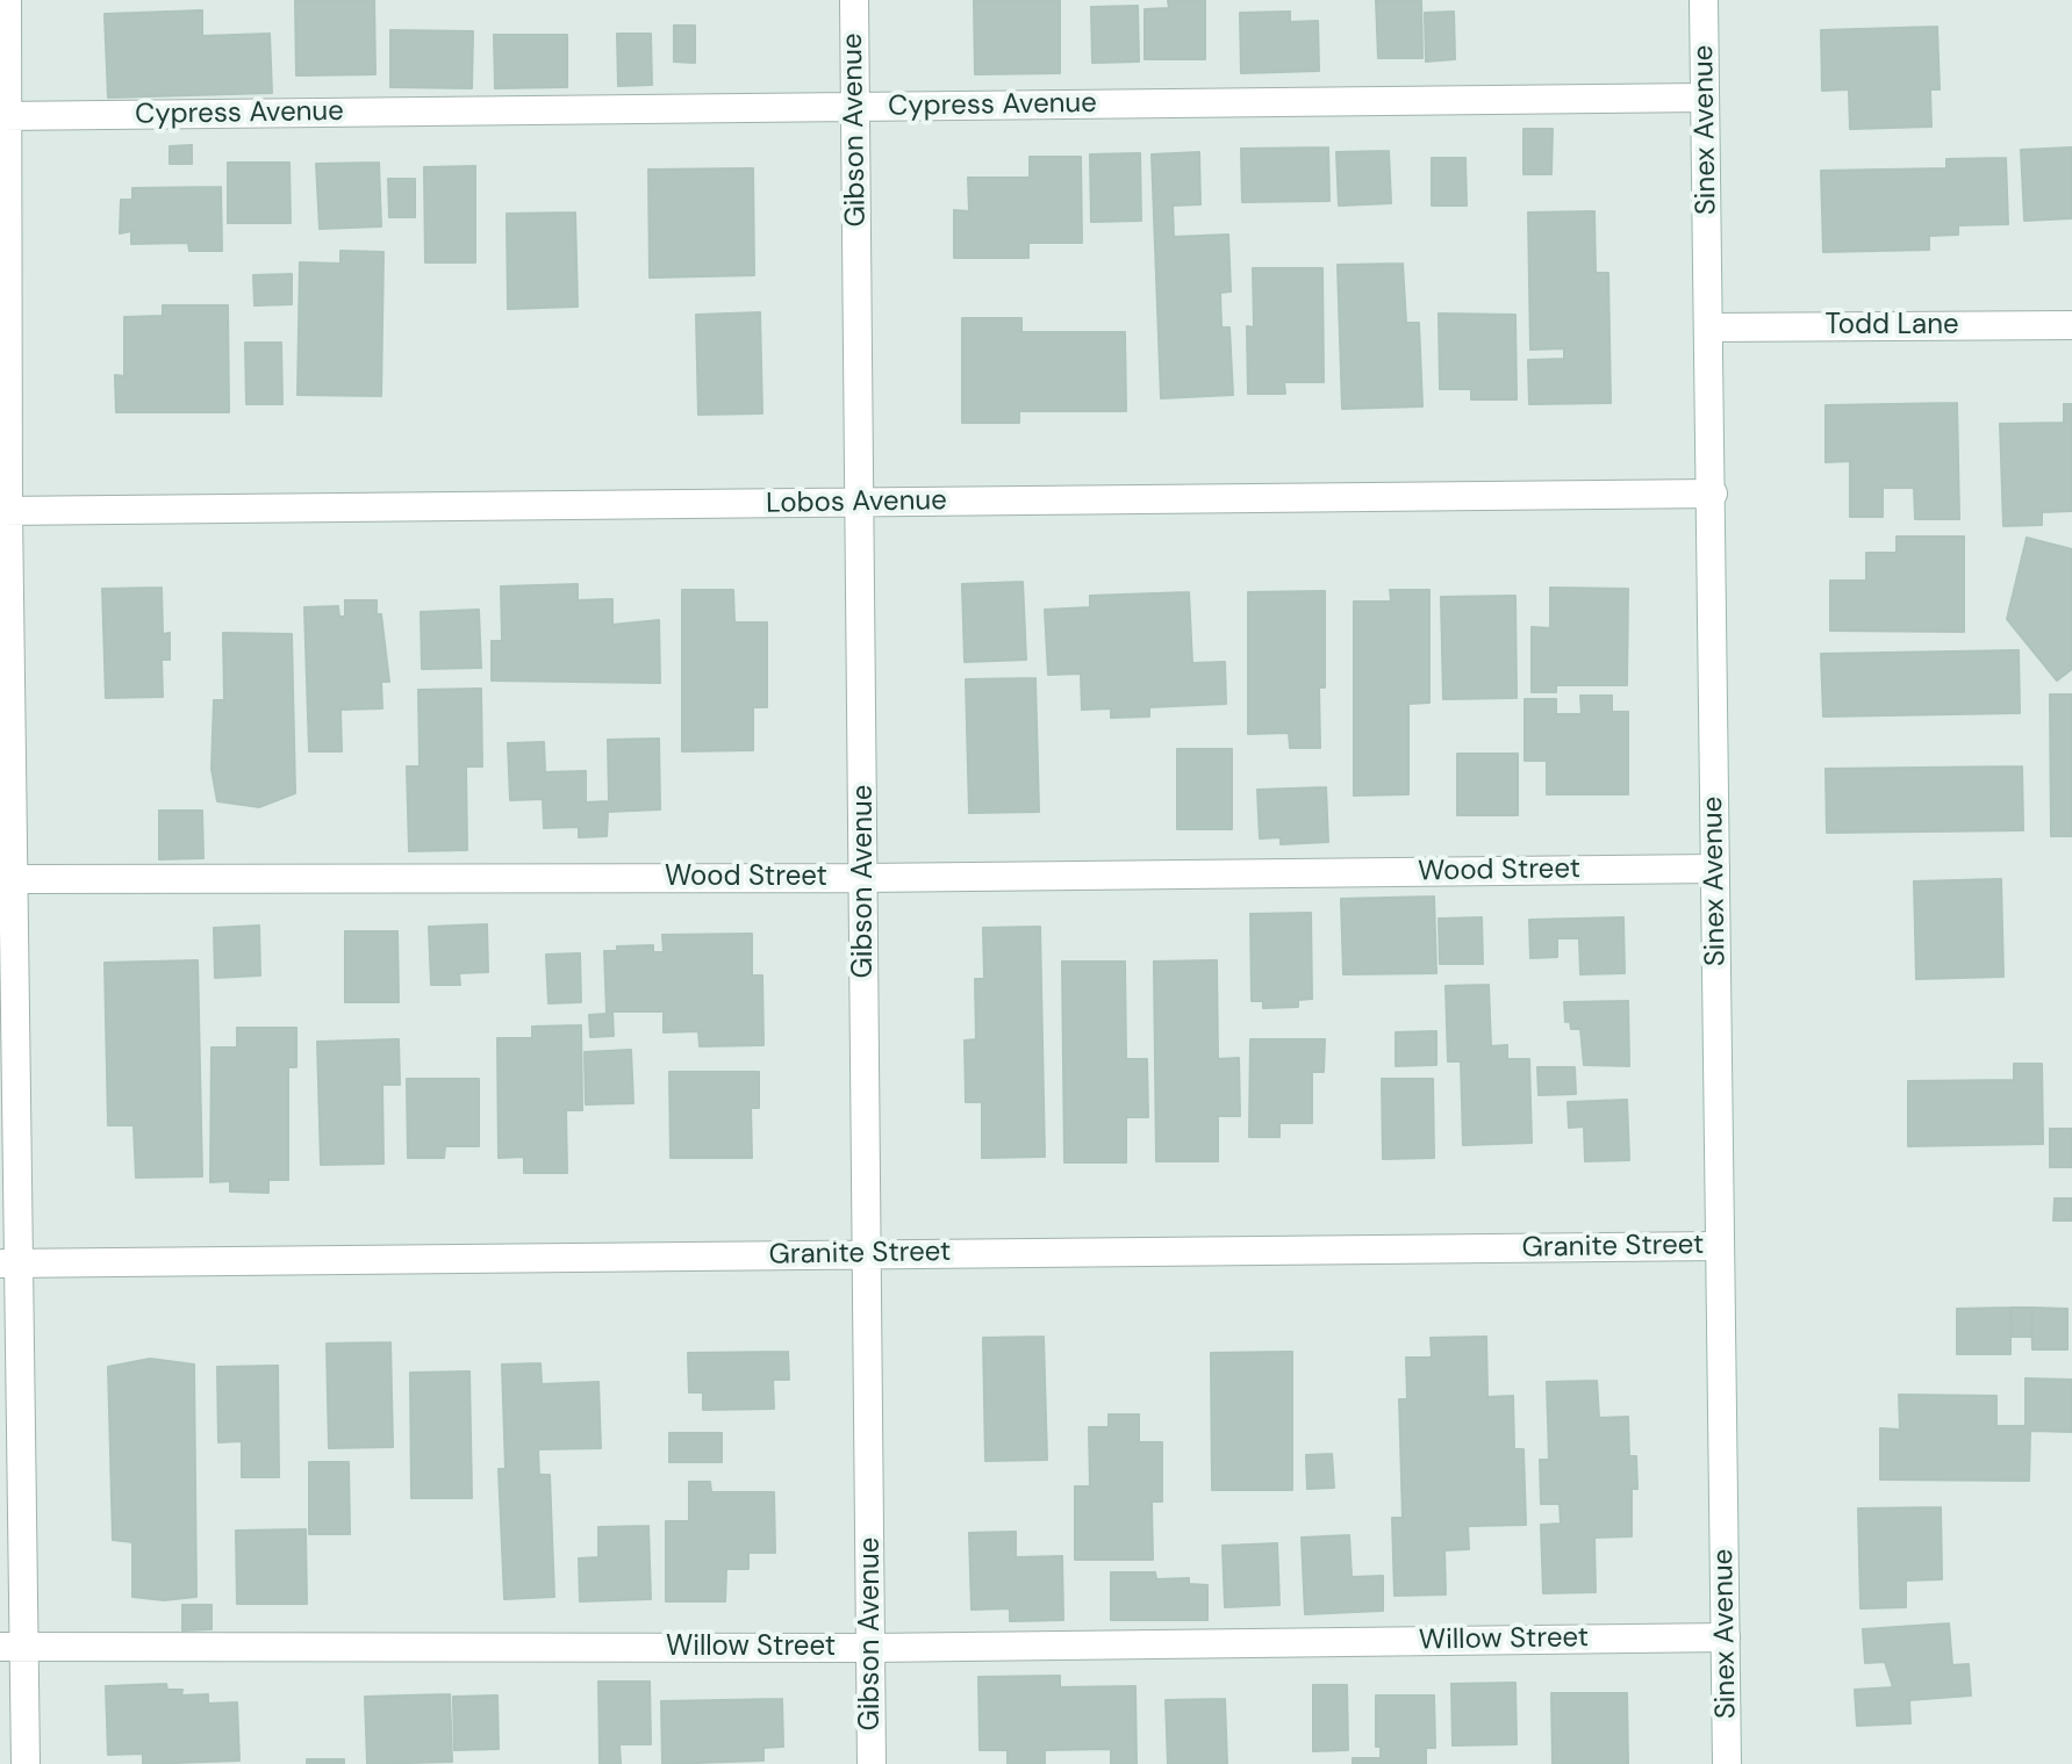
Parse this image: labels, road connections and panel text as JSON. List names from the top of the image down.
{
  "streets": {
    "street": [
      "Cypress Avenue",
      "Gibson Avenue",
      "Sinex Avenue",
      "Todd Lane",
      "Lobos Avenue",
      "Wood Street",
      "Granite Street",
      "Willow Street"
    ]
  },
  "crossings": [
    ["Cypress Avenue", "Gibson Avenue"],
    ["Cypress Avenue", "Sinex Avenue"],
    ["Gibson Avenue", "Lobos Avenue"],
    ["Gibson Avenue", "Wood Street"],
    ["Gibson Avenue", "Granite Street"],
    ["Gibson Avenue", "Willow Street"],
    ["Sinex Avenue", "Todd Lane"],
    ["Sinex Avenue", "Lobos Avenue"],
    ["Sinex Avenue", "Wood Street"],
    ["Sinex Avenue", "Granite Street"],
    ["Sinex Avenue", "Willow Street"]
  ]
}
